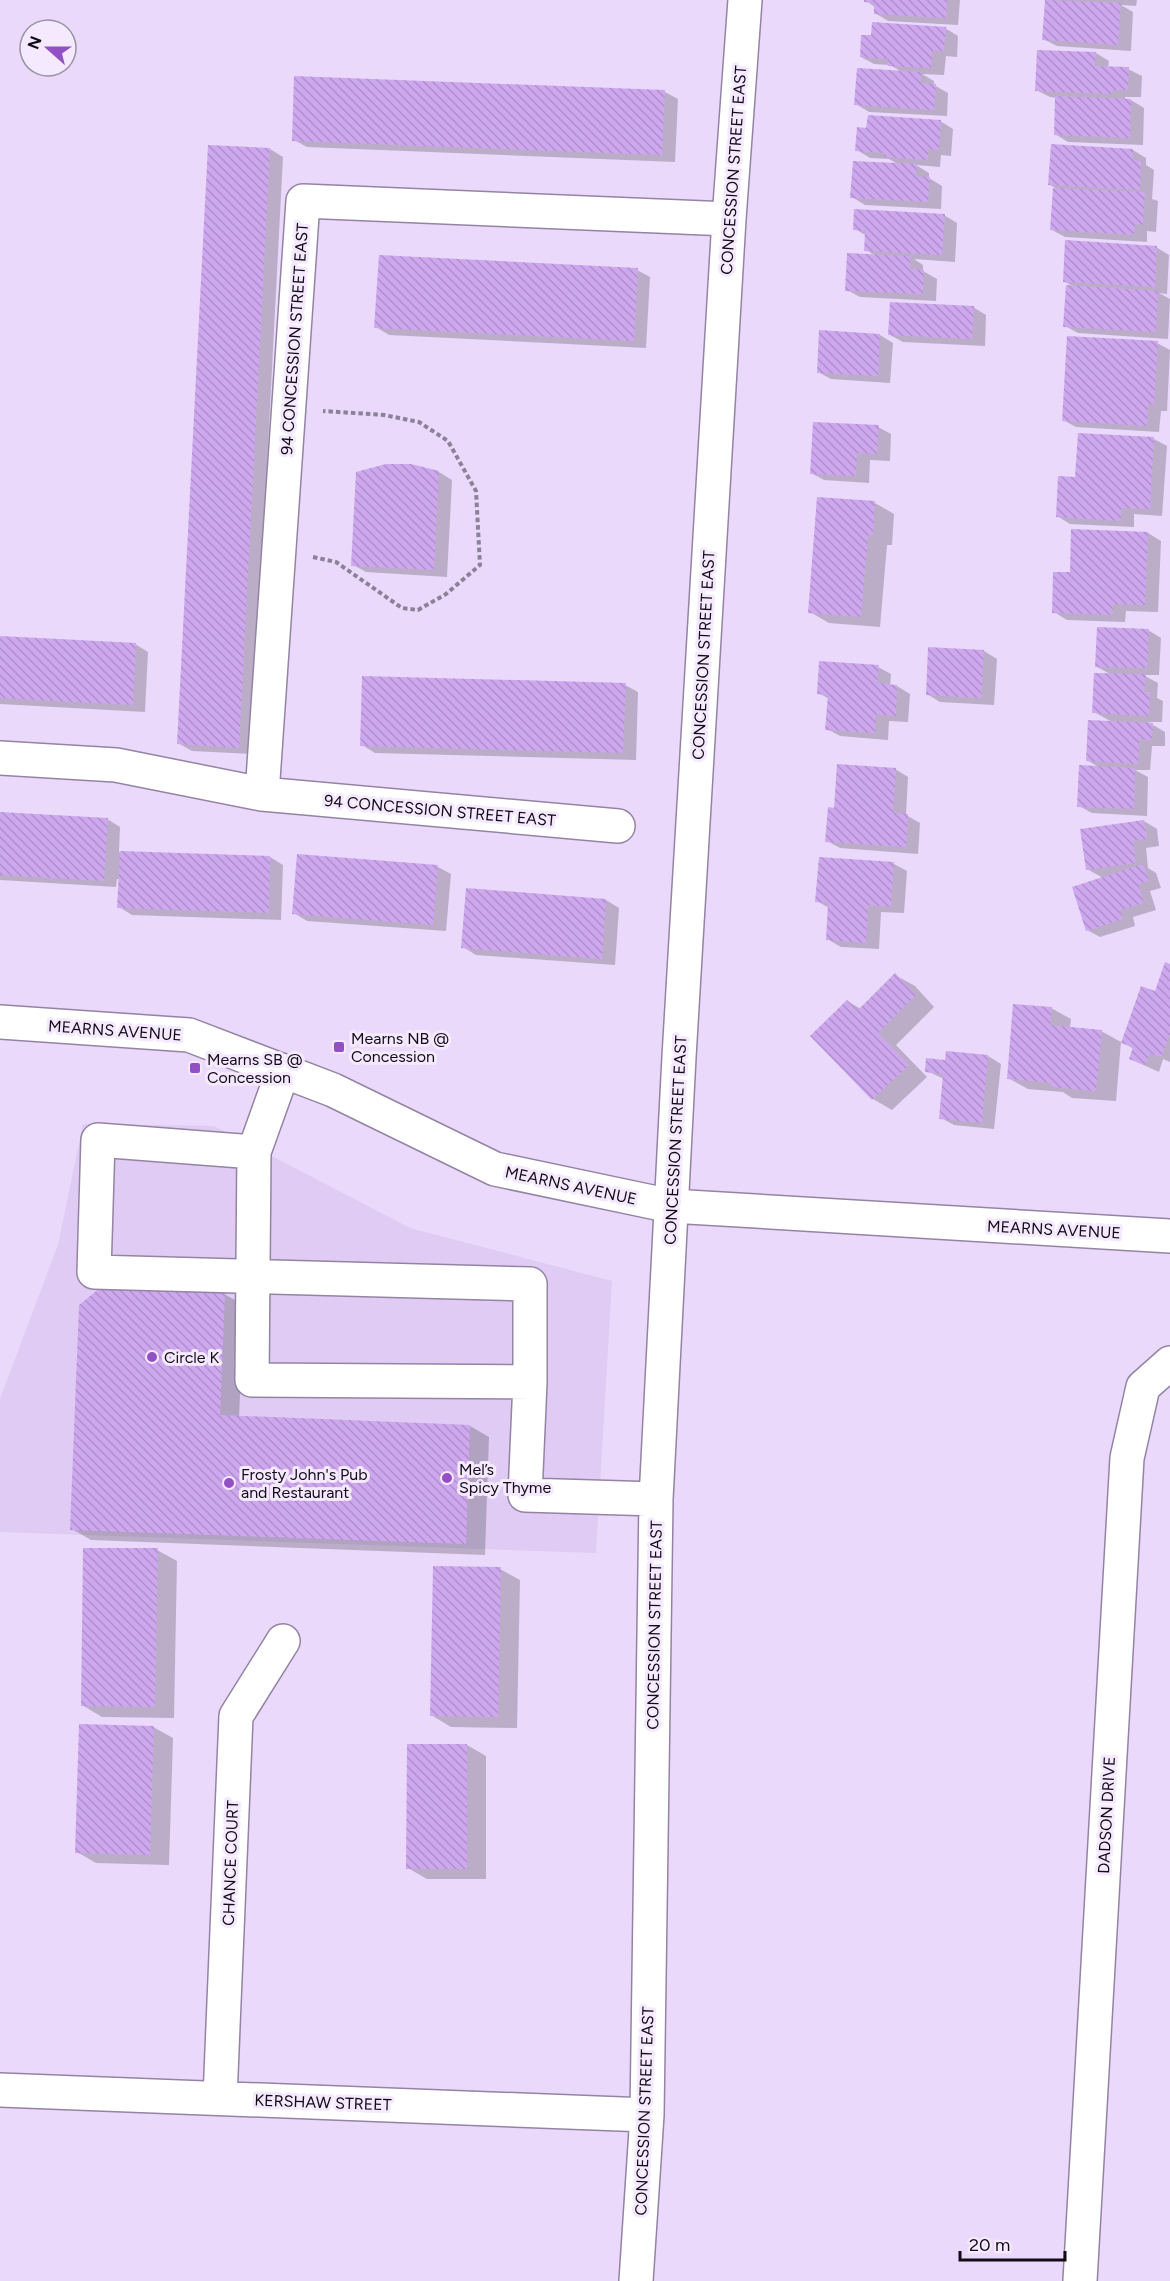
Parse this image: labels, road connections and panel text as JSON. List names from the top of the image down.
{
  "streets": {
    "street": [
      "CONCESSION STREET EAST",
      "94 CONCESSION STREET EAST",
      "MEARNS AVENUE",
      "DADSON DRIVE",
      "CHANCE COURT",
      "KERSHAW STREET"
    ]
  },
  "crossings": [
    ["CONCESSION STREET EAST", "94 CONCESSION STREET EAST"],
    ["CONCESSION STREET EAST", "MEARNS AVENUE"],
    ["CONCESSION STREET EAST", "KERSHAW STREET"],
    ["CHANCE COURT", "KERSHAW STREET"]
  ],
  "places": {
    "transit": ["Mearns NB @ Concession", "Mearns SB @ Concession"],
    "other": ["Circle K", "Mel’s Spicy Thyme", "Frosty John's Pub and Restaurant"]
  },
  "scale_bar": "20 m",
  "north": "left"
}
